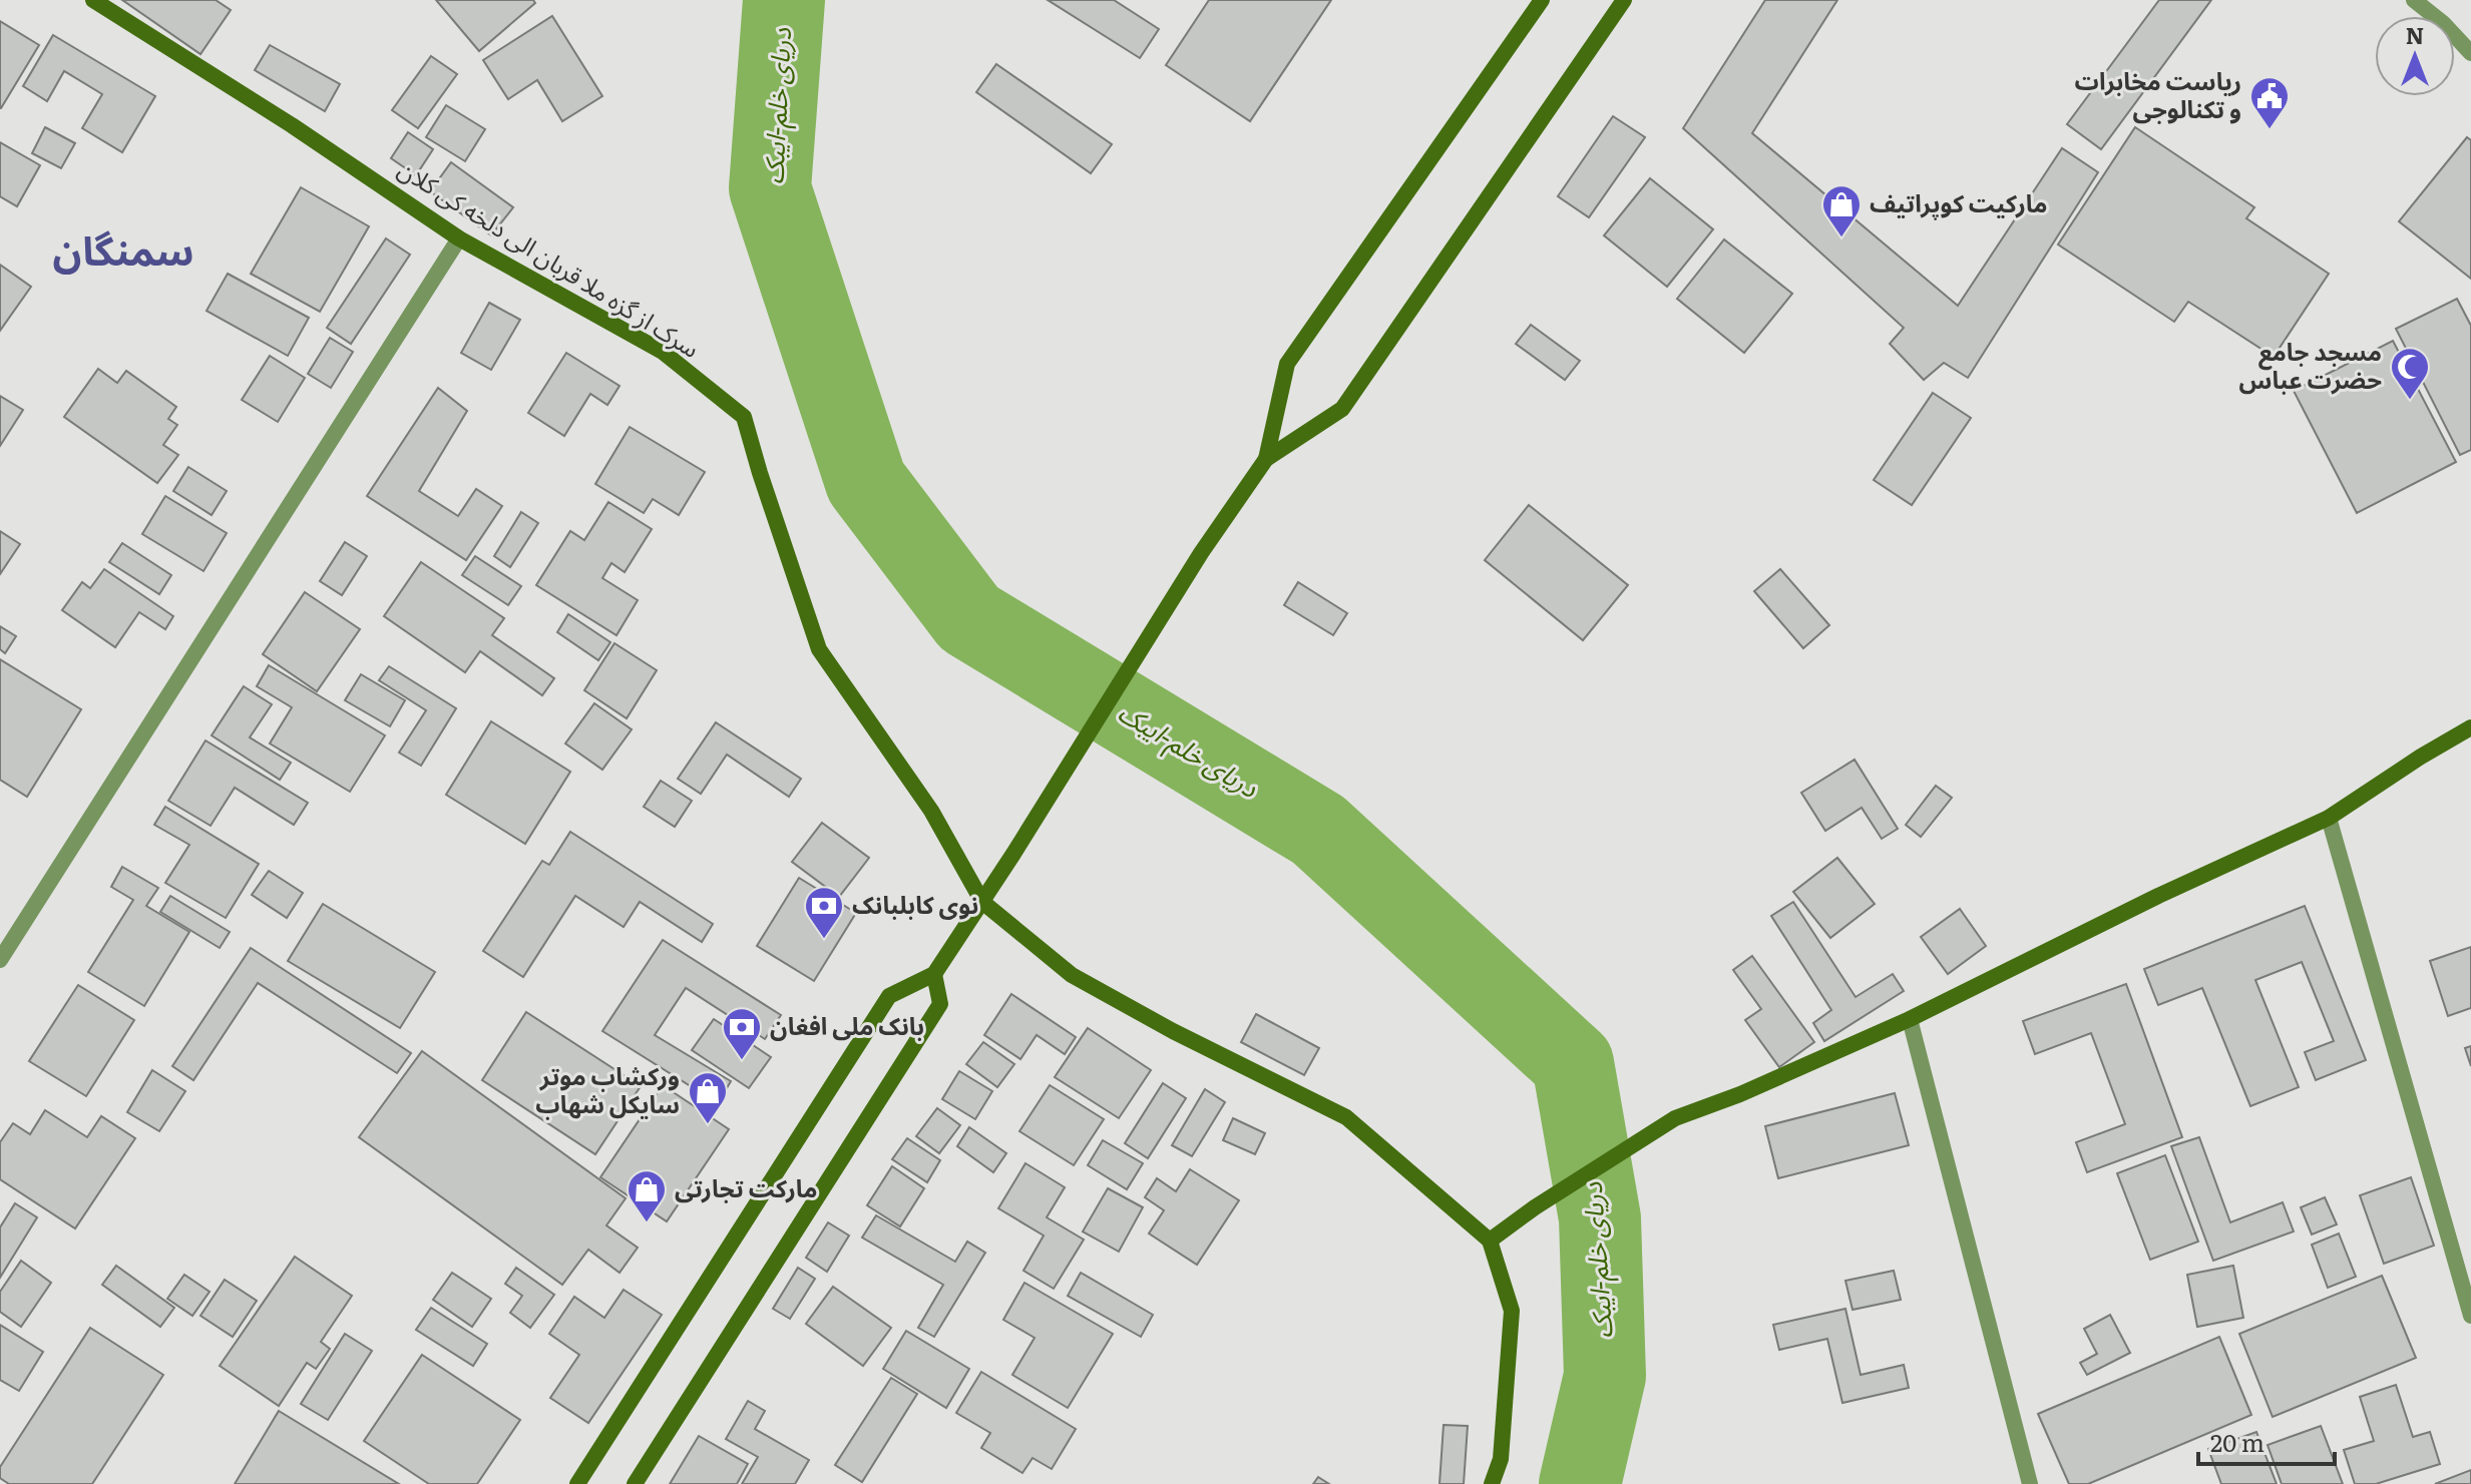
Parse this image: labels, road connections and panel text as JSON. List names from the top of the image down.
{
  "streets": {
    "street": ["سرک از گزه ملا قربان الی دلخه کی کلان"]
  },
  "districts": ["سمنگان"],
  "water": ["دریای خلم-ایبک"],
  "places": {
    "public building": ["ریاست مخابرات و تکنالوجی"],
    "shop": ["مارکیت کوپراتیف", "ورکشاب موتر سایکل شهاب", "مارکت تجارتی"],
    "mosque": ["مسجد جامع حضرت عباس"],
    "bank": ["نوی کابلبانک", "بانک ملی افغان"]
  },
  "scale_bar": "20 m",
  "north": "top"
}
